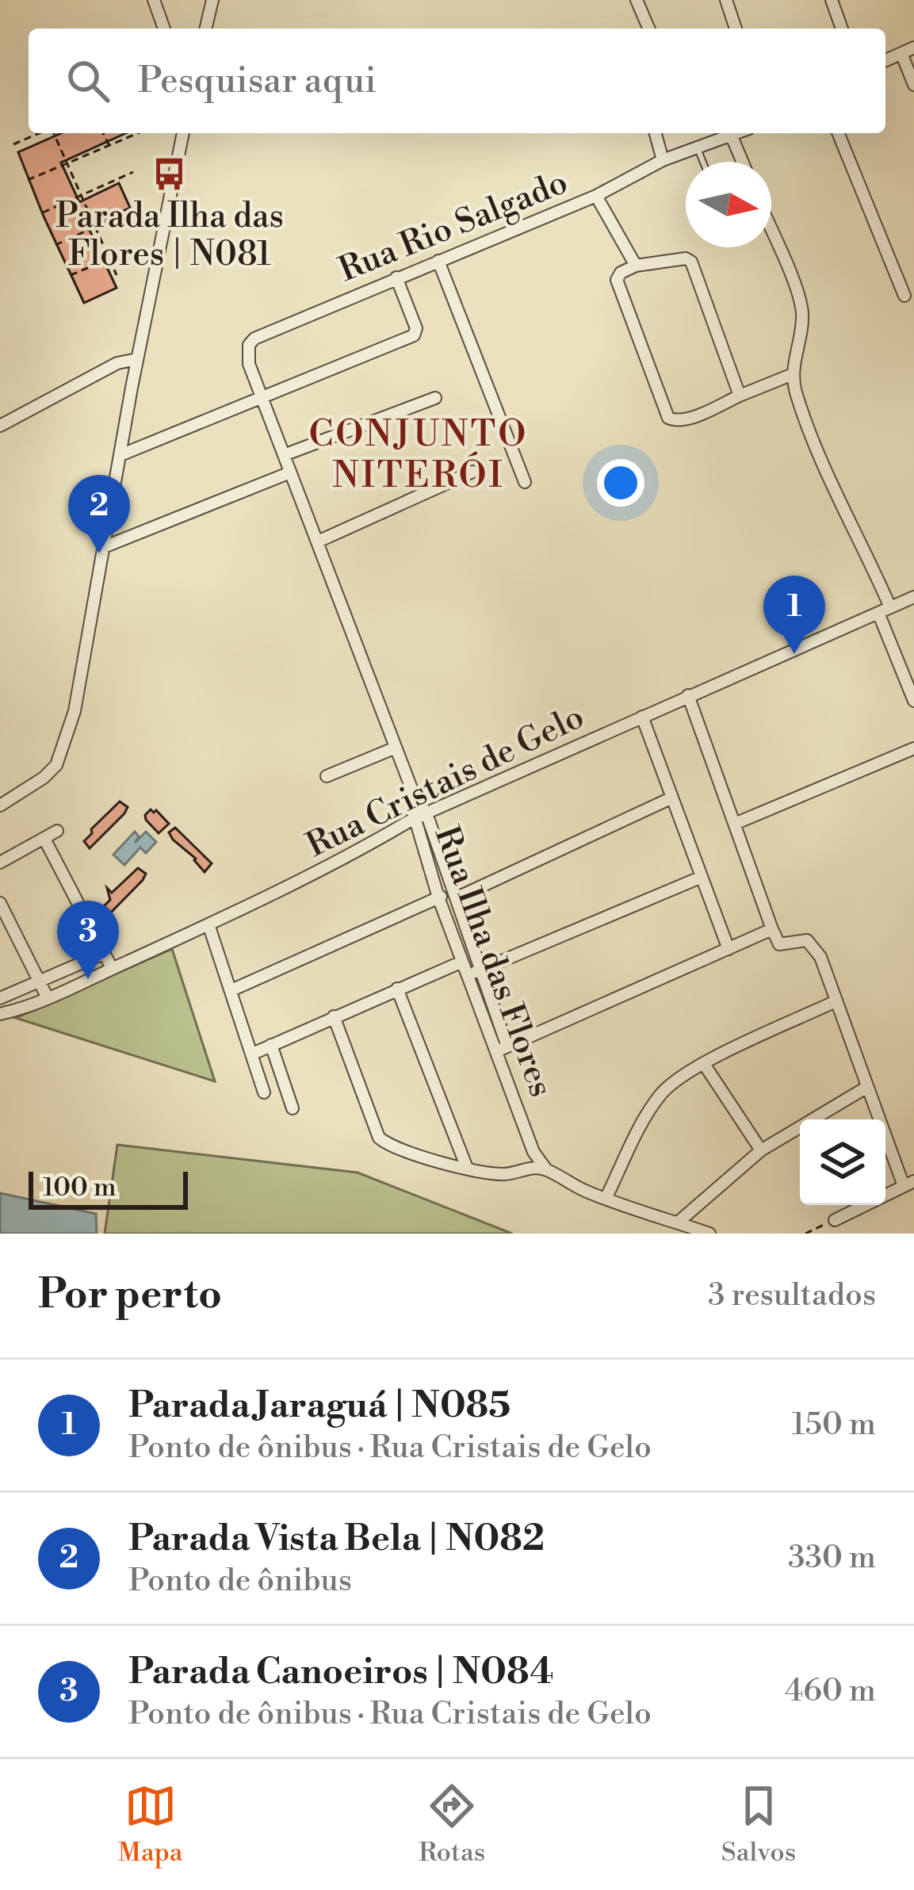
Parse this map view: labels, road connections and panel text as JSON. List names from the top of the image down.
{
  "streets": {
    "street": ["Rua Rio Salgado", "Rua Cristais de Gelo", "Rua Ilha das Flores"]
  },
  "crossings": [
    ["Rua Cristais de Gelo", "Rua Ilha das Flores"]
  ],
  "districts": ["CONJUNTO NITERÓI"],
  "places": {
    "bus stop": ["Parada Ilha das Flores | N081"]
  },
  "scale_bar": "100 m",
  "north": "right",
  "page": {
    "search": "Pesquisar aqui",
    "pins": ["2", "1", "3"],
    "scale": "100 m",
    "heading": ["Por perto", "3 resultados"],
    "list": [
      {
        "mark": "1",
        "name": "Parada Jaraguá | N085",
        "note": "Ponto de ônibus · Rua Cristais de Gelo",
        "value": "150 m"
      },
      {
        "mark": "2",
        "name": "Parada Vista Bela | N082",
        "note": "Ponto de ônibus",
        "value": "330 m"
      },
      {
        "mark": "3",
        "name": "Parada Canoeiros | N084",
        "note": "Ponto de ônibus · Rua Cristais de Gelo",
        "value": "460 m"
      }
    ],
    "nav": ["Mapa", "Rotas", "Salvos"]
  }
}
